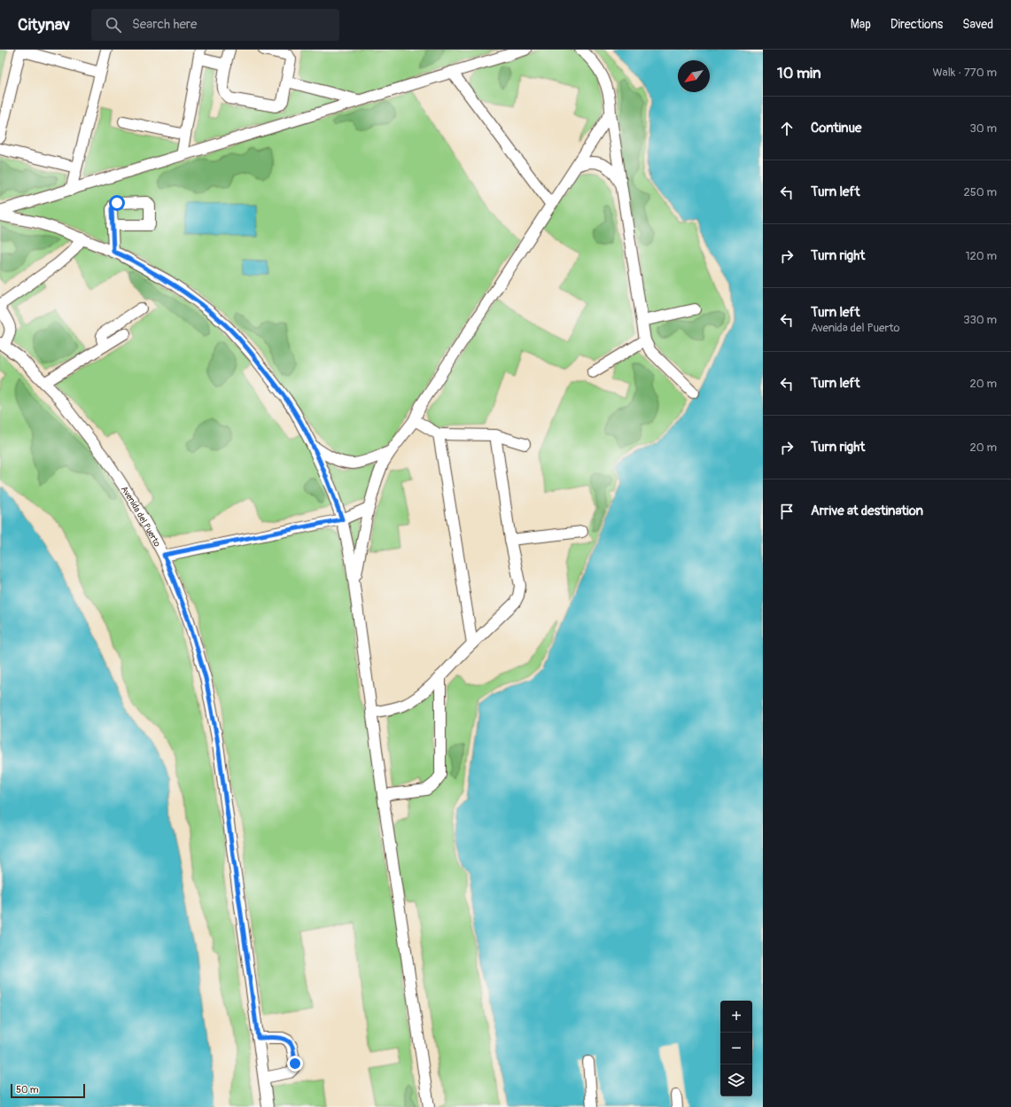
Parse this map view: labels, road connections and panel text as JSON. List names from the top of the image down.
{
  "streets": {
    "street": ["Avenida del Puerto"]
  },
  "scale_bar": "50 m",
  "north": "bottom left",
  "page": {
    "header": "Citynav",
    "search": "Search here",
    "nav": ["Map", "Directions", "Saved"],
    "heading": ["10 min", "Walk · 770 m"],
    "list": [
      ["Continue", "30 m"],
      ["Turn left", "250 m"],
      ["Turn right", "120 m"],
      ["Turn left", "Avenida del Puerto", "330 m"],
      ["Turn left", "20 m"],
      ["Turn right", "20 m"],
      "Arrive at destination"
    ],
    "map_buttons": ["+", "−"],
    "scale": "50 m"
  }
}
